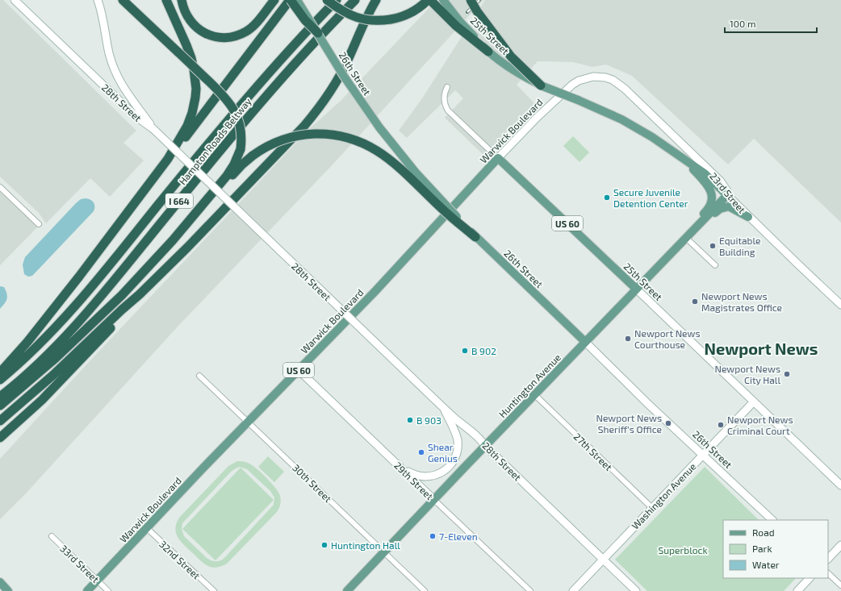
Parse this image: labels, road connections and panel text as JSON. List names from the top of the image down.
{
  "streets": {
    "highway": ["Hampton Roads Beltway", "I 664"],
    "main road": [
      "25th Street",
      "26th Street",
      "Warwick Boulevard",
      "US 60",
      "Huntington Avenue"
    ],
    "street": [
      "28th Street",
      "23rd Street",
      "27th Street",
      "29th Street",
      "30th Street",
      "Washington Avenue",
      "32nd Street",
      "33rd Street"
    ]
  },
  "crossings": [
    ["25th Street", "Warwick Boulevard"],
    ["25th Street", "23rd Street"],
    ["25th Street", "Huntington Avenue"],
    ["25th Street", "Washington Avenue"],
    ["26th Street", "Huntington Avenue"],
    ["26th Street", "Washington Avenue"],
    ["28th Street", "Huntington Avenue"],
    ["28th Street", "Washington Avenue"],
    ["Warwick Boulevard", "23rd Street"],
    ["Warwick Boulevard", "29th Street"],
    ["Warwick Boulevard", "30th Street"],
    ["Warwick Boulevard", "32nd Street"],
    ["Warwick Boulevard", "33rd Street"],
    ["23rd Street", "Huntington Avenue"],
    ["Huntington Avenue", "27th Street"],
    ["Huntington Avenue", "29th Street"],
    ["Huntington Avenue", "30th Street"],
    ["27th Street", "Washington Avenue"]
  ],
  "districts": ["Newport News"],
  "parks": ["Superblock"],
  "places": [
    "Secure Juvenile Detention Center",
    "Equitable Building",
    "Newport News Magistrates Office",
    "Newport News Courthouse",
    "B 902",
    "Newport News City Hall",
    "B 903",
    "Newport News Sheriff's Office",
    "Newport News Criminal Court",
    "Shear Genius",
    "7-Eleven",
    "Huntington Hall"
  ],
  "legend": ["Road", "Park", "Water"],
  "scale_bar": "100 m"
}
